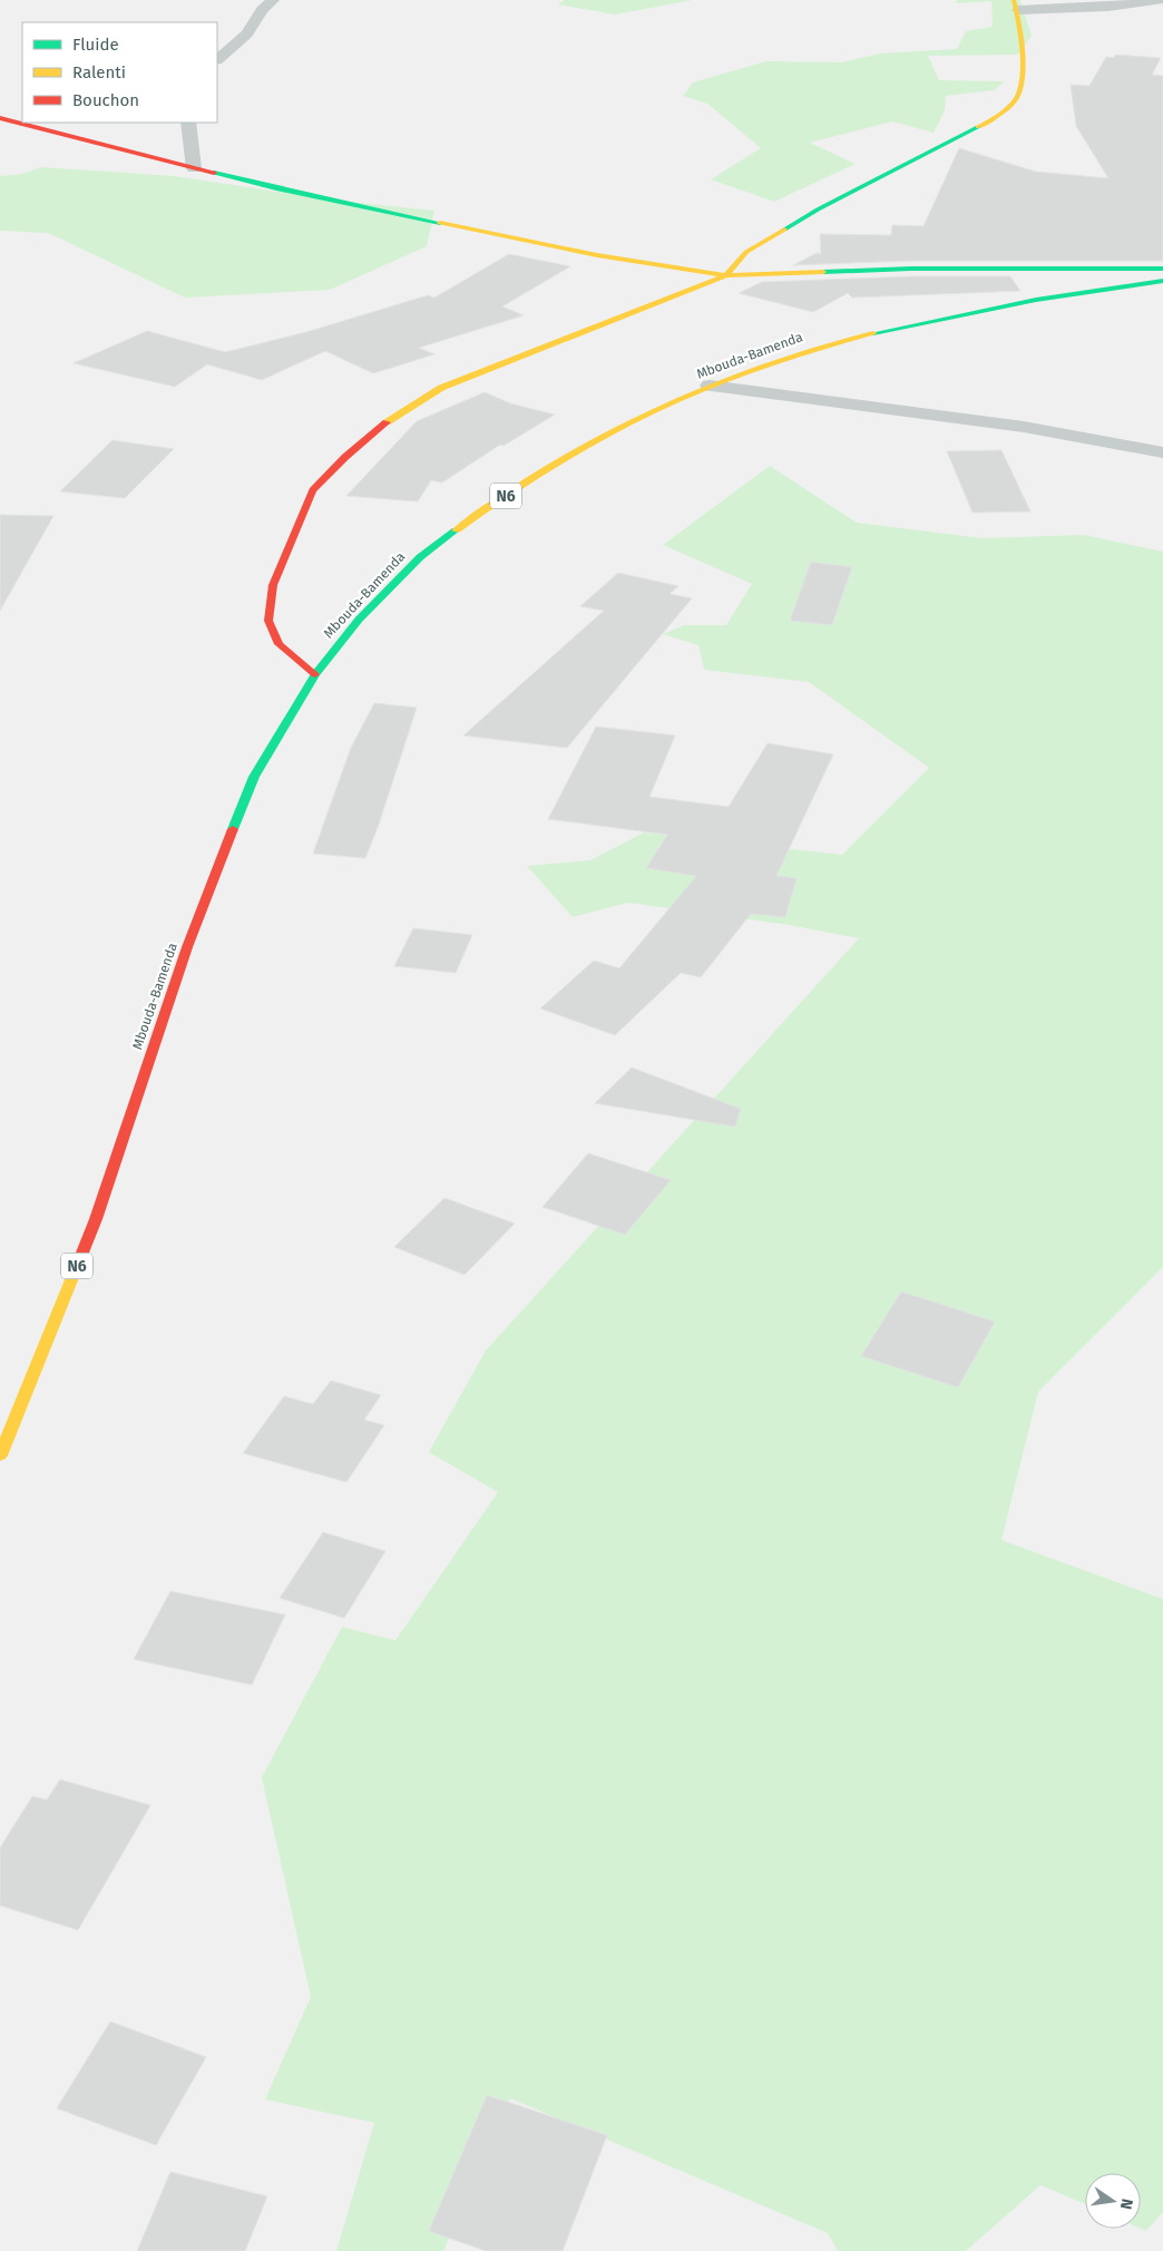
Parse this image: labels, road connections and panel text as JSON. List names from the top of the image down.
{
  "streets": {
    "main road": ["Mbouda-Bamenda", "N6"]
  },
  "legend": ["Fluide", "Ralenti", "Bouchon"],
  "north": "right"
}
